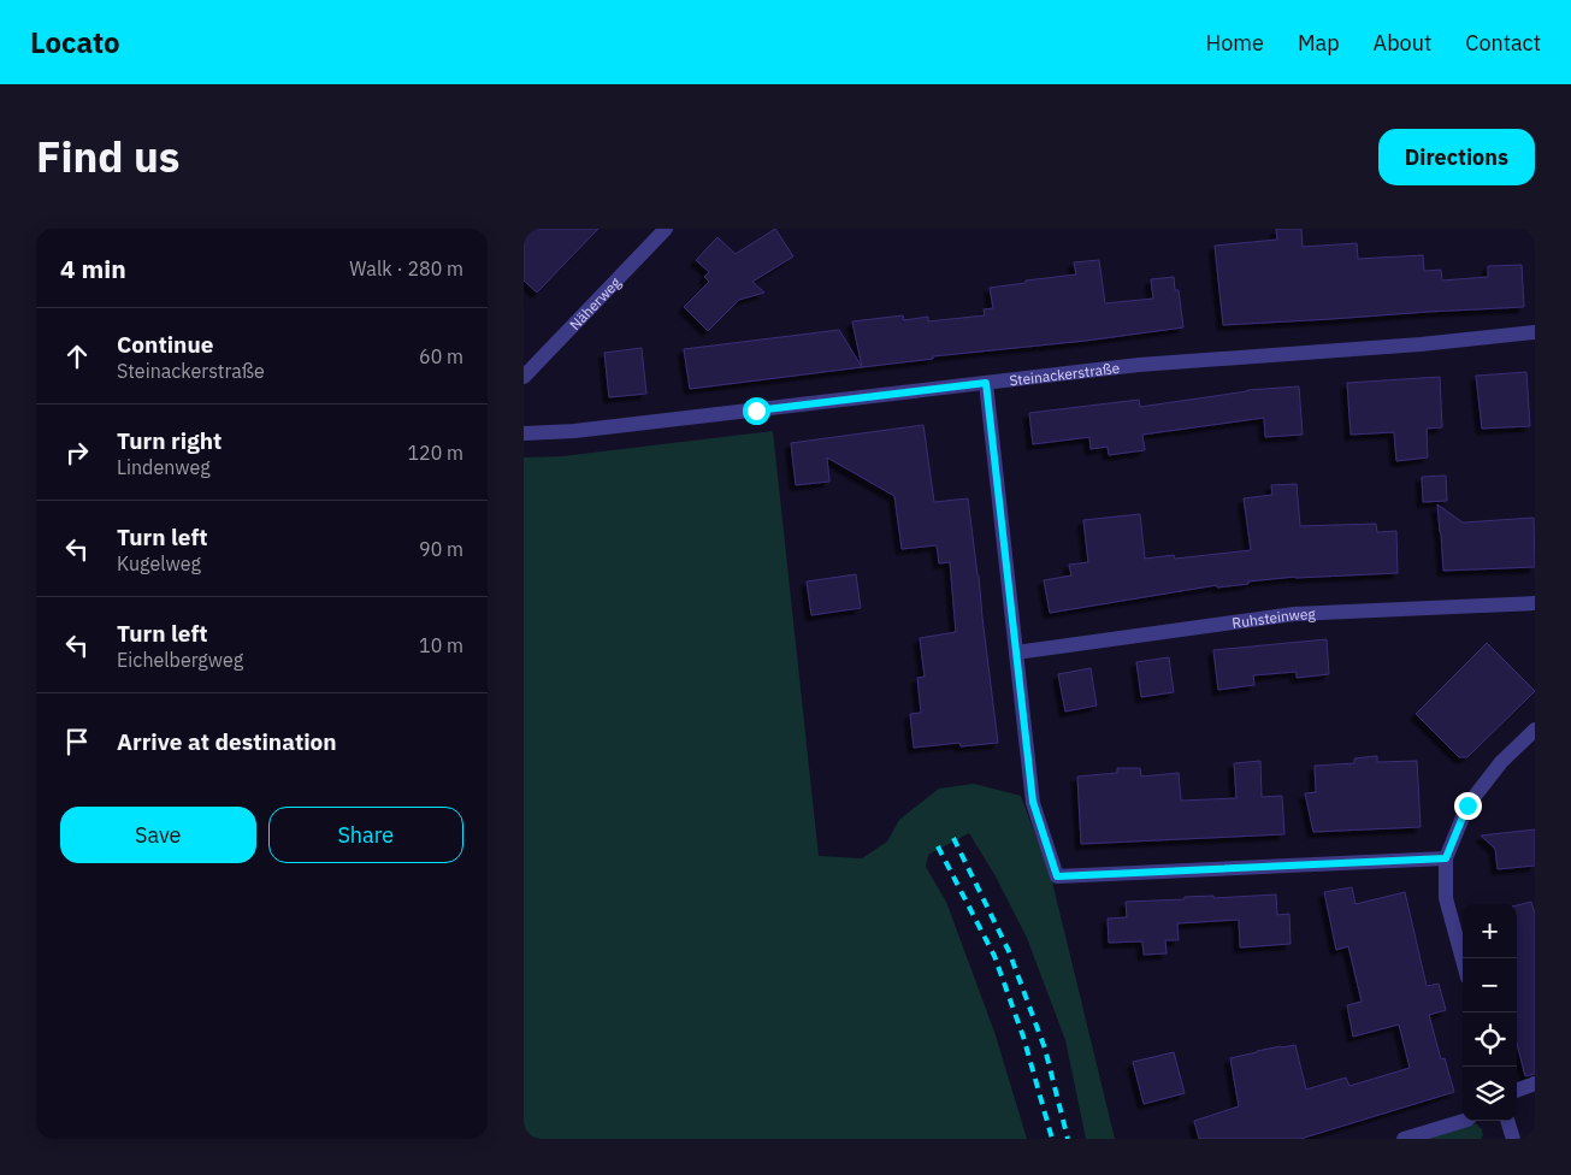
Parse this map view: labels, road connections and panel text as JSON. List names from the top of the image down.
{
  "streets": {
    "street": ["Näherweg", "Steinackerstraße", "Ruhsteinweg"]
  },
  "page": {
    "header": "Locato",
    "nav": [
      "Home",
      "Map",
      "About",
      "Contact"
    ],
    "title": "Find us",
    "buttons": [
      "Directions",
      ["Save", "Share"]
    ],
    "heading": ["4 min", "Walk · 280 m"],
    "list": [
      ["Continue", "Steinackerstraße", "60 m"],
      ["Turn right", "Lindenweg", "120 m"],
      ["Turn left", "Kugelweg", "90 m"],
      ["Turn left", "Eichelbergweg", "10 m"],
      "Arrive at destination"
    ],
    "map_buttons": ["+", "−"]
  }
}
